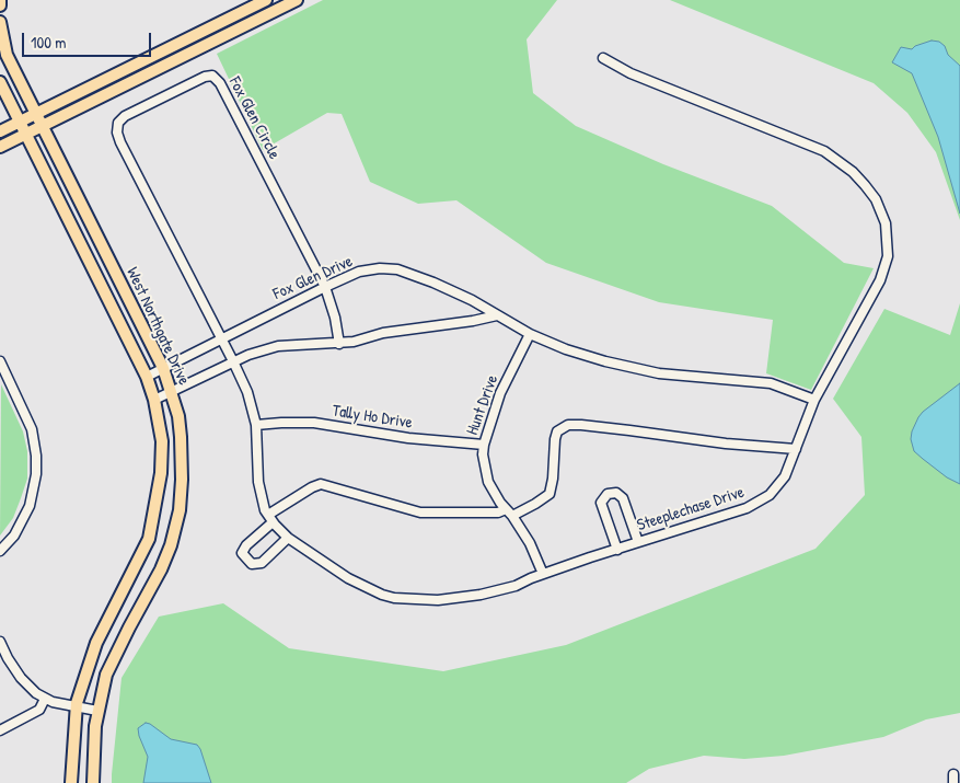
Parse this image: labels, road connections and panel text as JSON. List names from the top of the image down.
{
  "streets": {
    "main road": ["West Northgate Drive"],
    "street": [
      "Fox Glen Circle",
      "Fox Glen Drive",
      "Hunt Drive",
      "Tally Ho Drive",
      "Steeplechase Drive"
    ]
  },
  "crossings": [
    ["Fox Glen Circle", "Fox Glen Drive"],
    ["Fox Glen Circle", "Steeplechase Drive"],
    ["Fox Glen Drive", "West Northgate Drive"],
    ["Fox Glen Drive", "Hunt Drive"],
    ["Fox Glen Drive", "Steeplechase Drive"],
    ["Hunt Drive", "Tally Ho Drive"],
    ["Hunt Drive", "Steeplechase Drive"],
    ["Tally Ho Drive", "Steeplechase Drive"]
  ],
  "scale_bar": "100 m"
}
